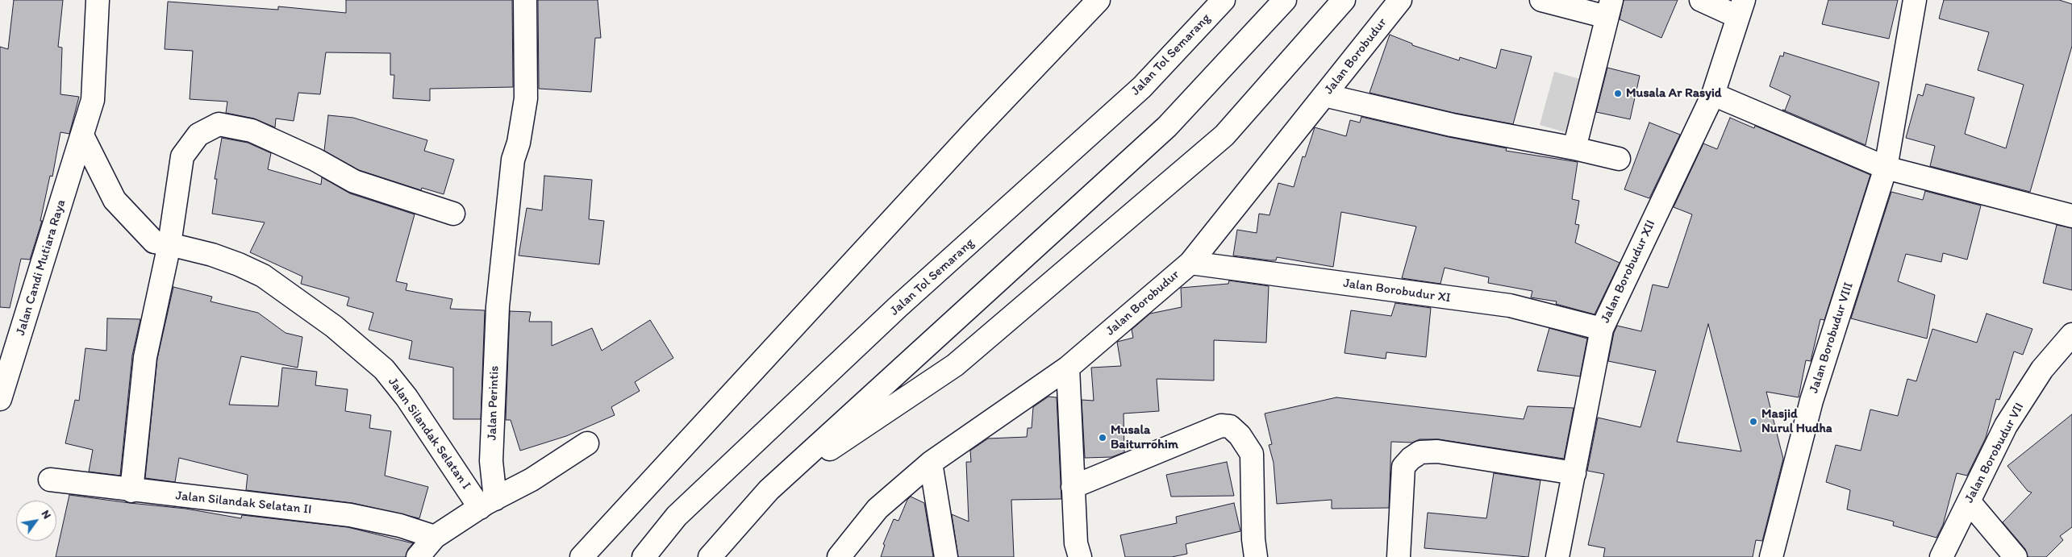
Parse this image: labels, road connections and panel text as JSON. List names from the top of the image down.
{
  "streets": {
    "main road": [
      "Jalan Tol Semarang",
      "Jalan Borobudur",
      "Jalan Candi Mutiara Raya",
      "Jalan Borobudur XII",
      "Jalan Borobudur XI",
      "Jalan Borobudur VIII",
      "Jalan Perintis",
      "Jalan Silandak Selatan I",
      "Jalan Borobudur VII",
      "Jalan Silandak Selatan II"
    ]
  },
  "crossings": [
    ["Jalan Borobudur", "Jalan Borobudur XI"],
    ["Jalan Candi Mutiara Raya", "Jalan Silandak Selatan I"],
    ["Jalan Borobudur XII", "Jalan Borobudur XI"],
    ["Jalan Perintis", "Jalan Silandak Selatan I"]
  ],
  "places": ["Musala Ar Rasyid", "Masjid Nurul Hudha", "Musala Baiturrohim"],
  "north": "top right"
}
